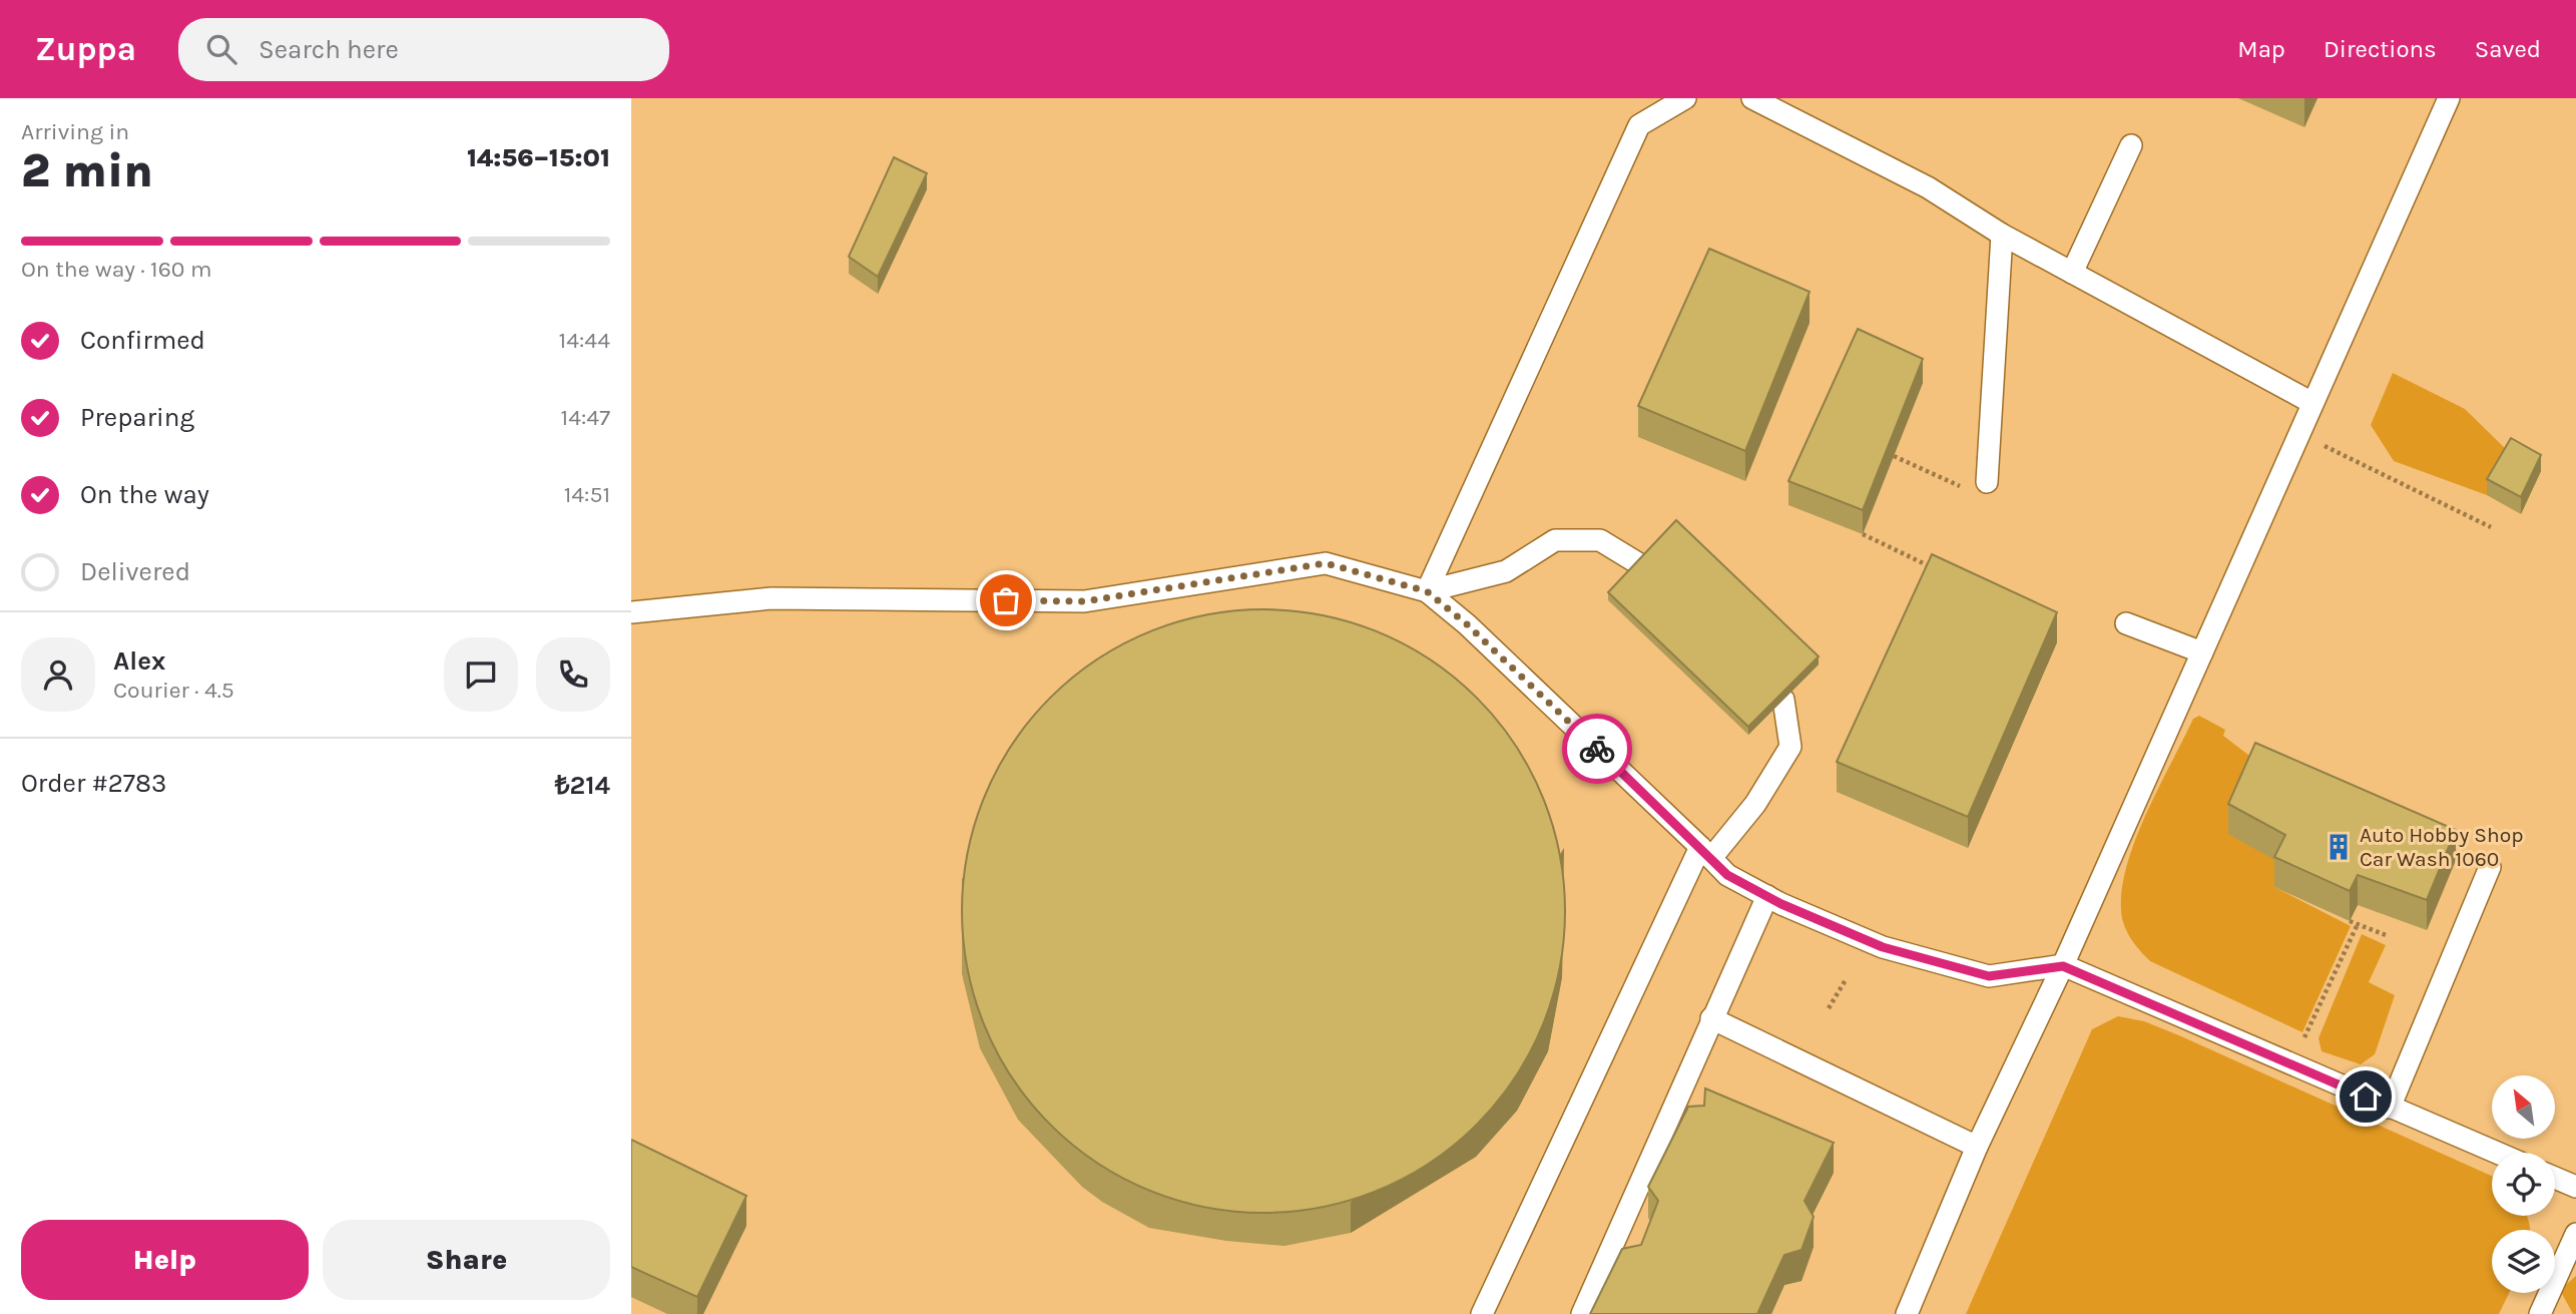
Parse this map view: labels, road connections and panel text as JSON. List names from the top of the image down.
{
  "places": {
    "building": ["Auto Hobby Shop Car Wash 1060"]
  },
  "north": "top left",
  "page": {
    "header": "Zuppa",
    "search": "Search here",
    "nav": ["Map", "Directions", "Saved"],
    "heading": ["2 min", "Arriving in", "14:56–15:01"],
    "panel": [
      "Alex",
      "Courier · 4.5",
      "Order #2783",
      "₺214"
    ],
    "bar": "On the way · 160 m",
    "list": [
      ["Confirmed", "14:44"],
      ["Preparing", "14:47"],
      ["On the way", "14:51"],
      "Delivered"
    ],
    "buttons": ["Help", "Share"]
  }
}
